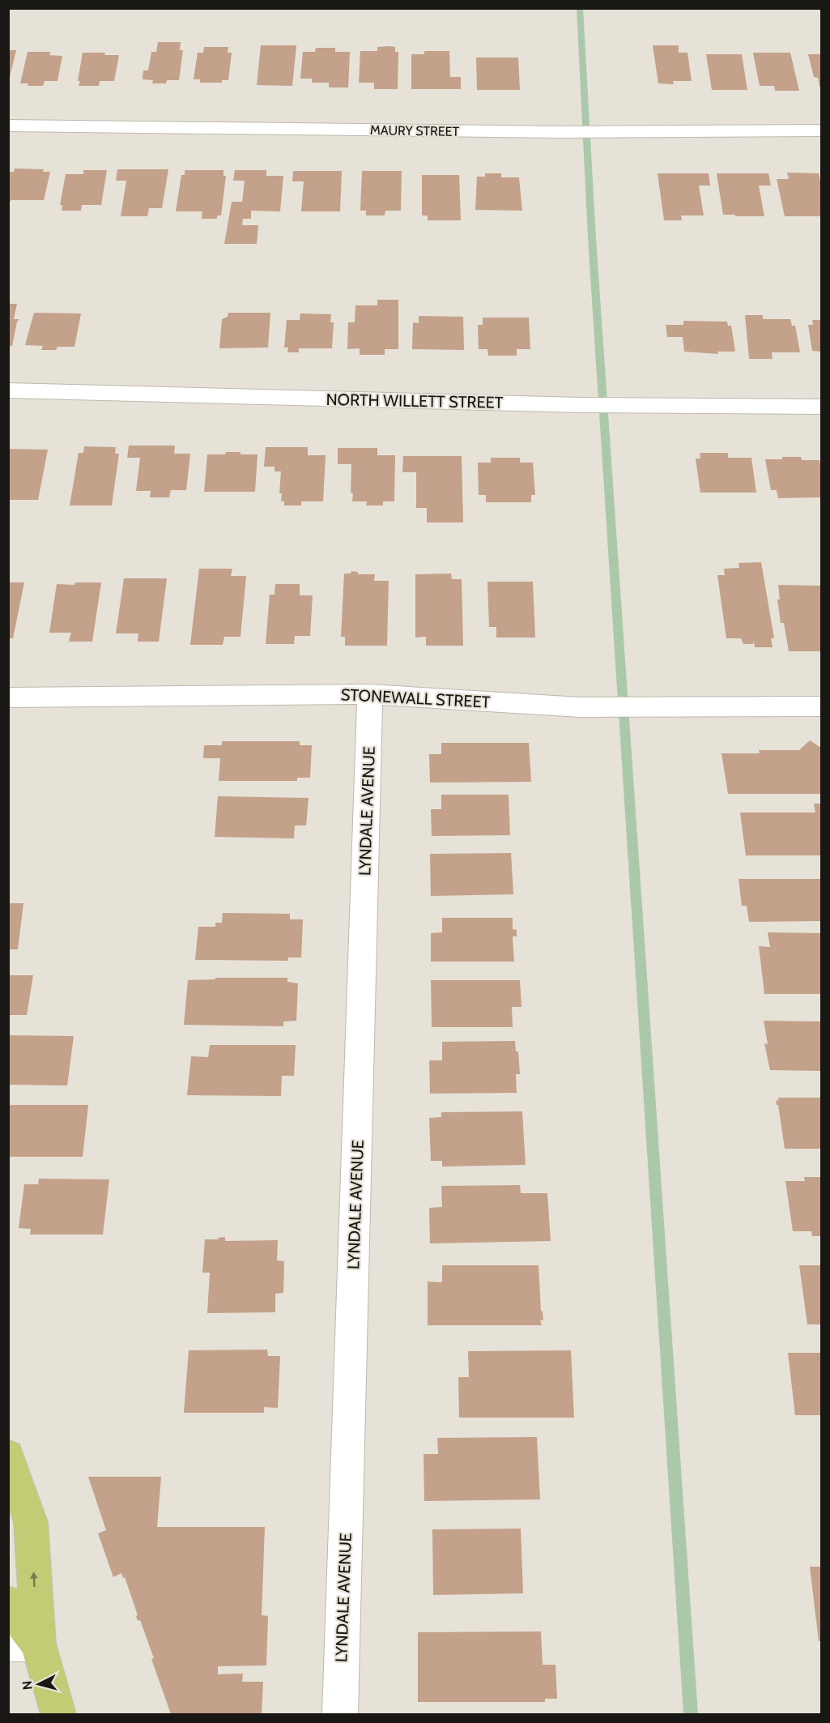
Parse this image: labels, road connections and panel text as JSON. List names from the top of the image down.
{
  "streets": {
    "street": [
      "MAURY STREET",
      "NORTH WILLETT STREET",
      "STONEWALL STREET",
      "LYNDALE AVENUE"
    ]
  },
  "crossings": [
    ["STONEWALL STREET", "LYNDALE AVENUE"]
  ],
  "north": "left"
}
